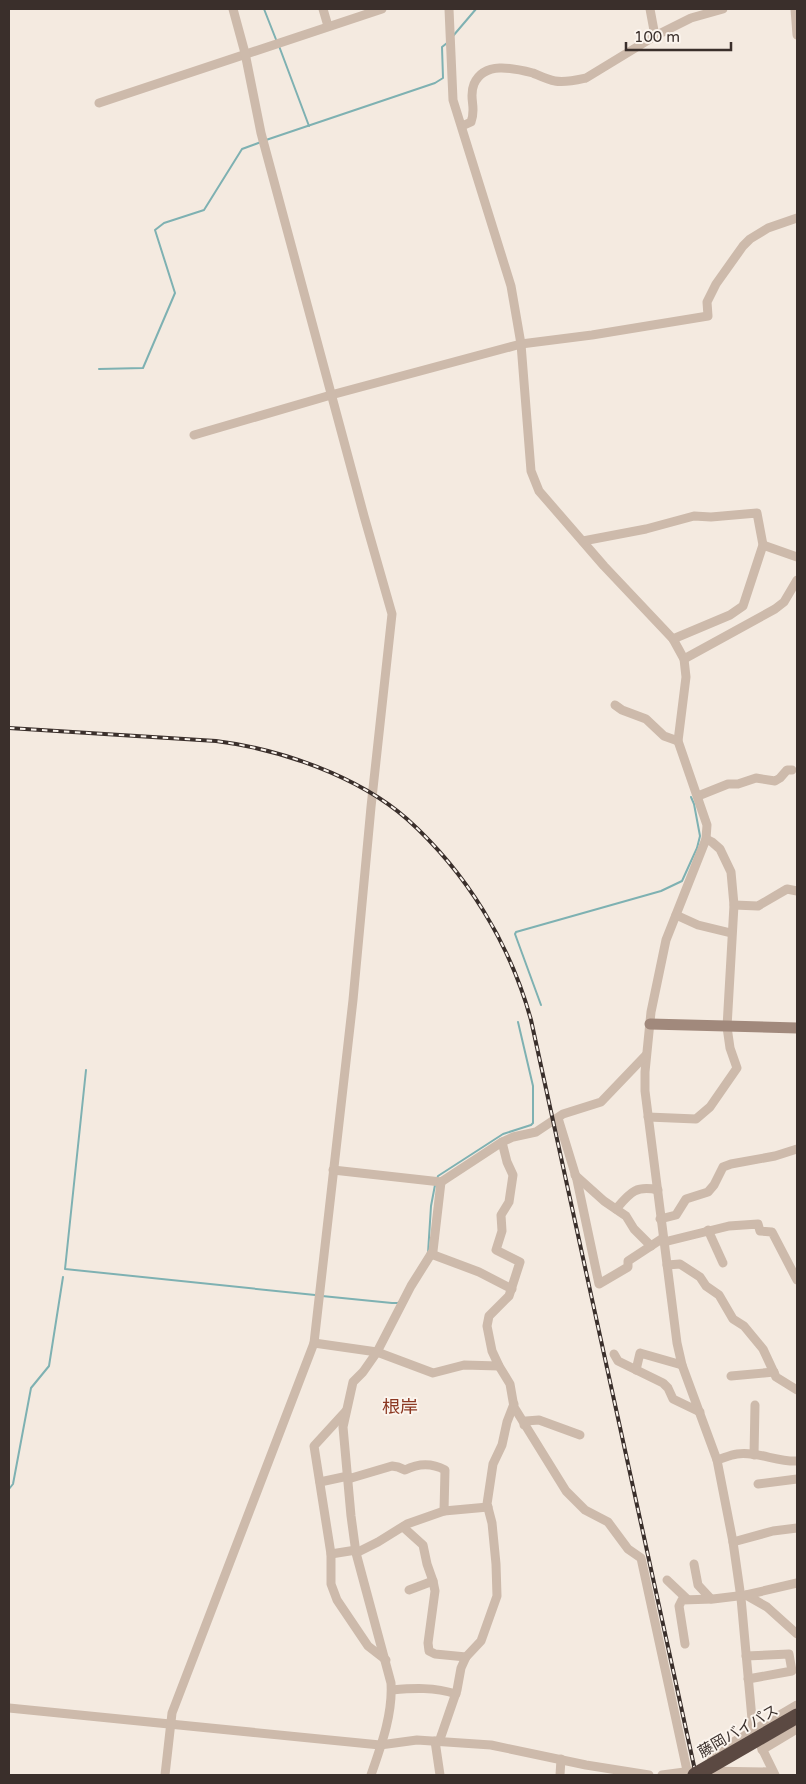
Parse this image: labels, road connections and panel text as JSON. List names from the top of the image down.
{
  "streets": {
    "highway": ["藤岡バイパス"]
  },
  "districts": ["根岸"],
  "scale_bar": "100 m"
}
